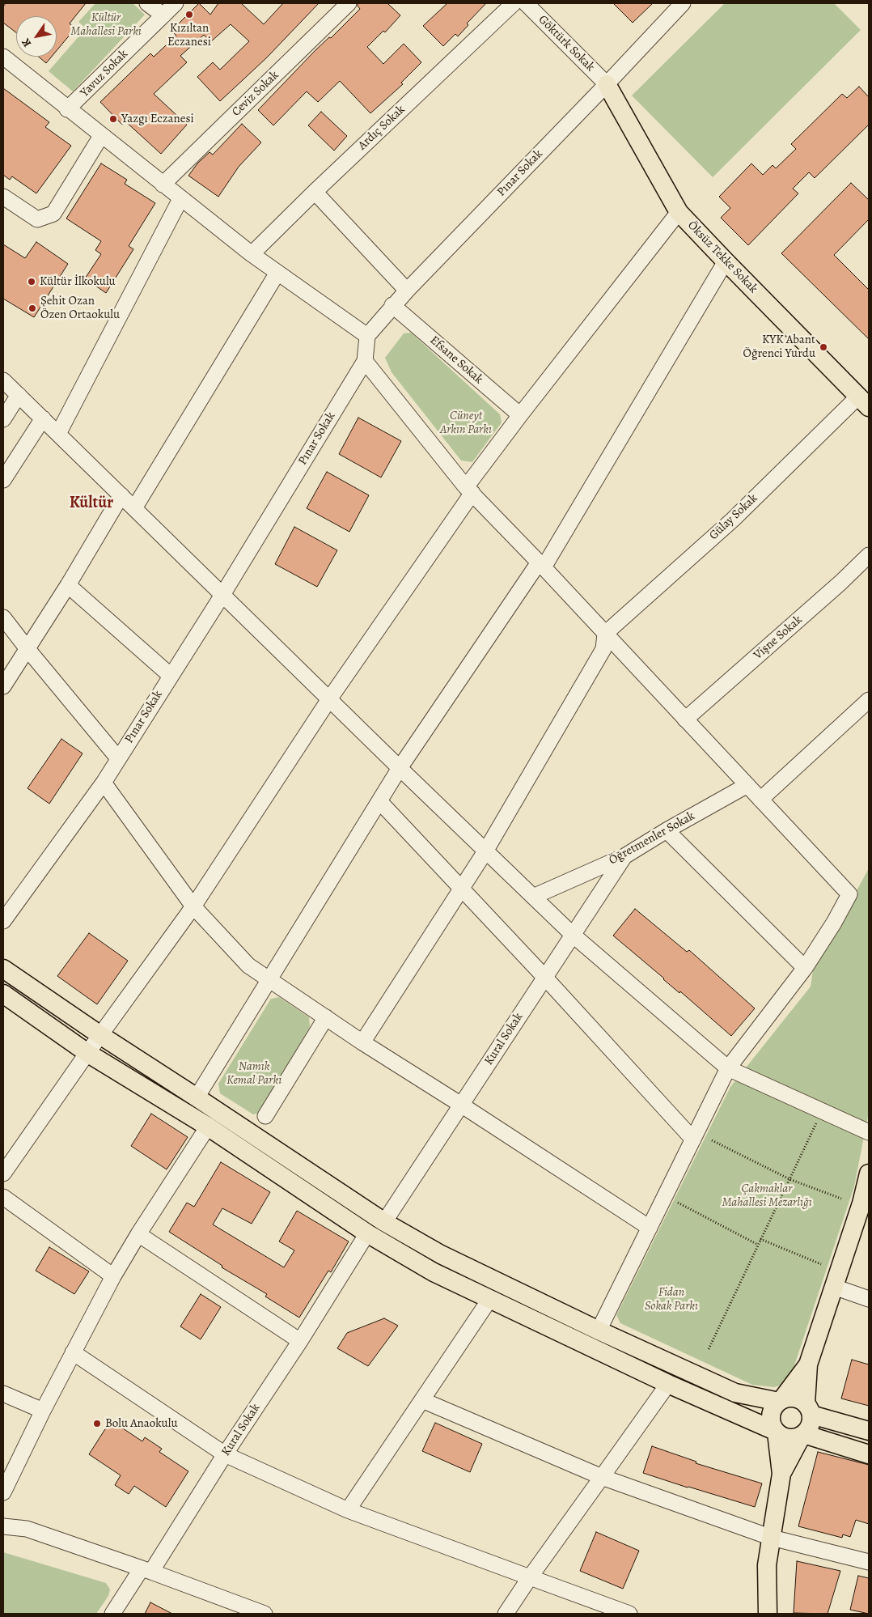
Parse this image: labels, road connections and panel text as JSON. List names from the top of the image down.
{
  "streets": {
    "main road": ["Öksüz Tekke Sokak"],
    "street": [
      "Göktürk Sokak",
      "Yavuz Sokak",
      "Ceviz Sokak",
      "Ardıç Sokak",
      "Pınar Sokak",
      "Efsane Sokak",
      "Gülay Sokak",
      "Vişne Sokak",
      "Öğretmenler Sokak",
      "Kural Sokak"
    ]
  },
  "crossings": [
    ["Göktürk Sokak", "Pınar Sokak"],
    ["Göktürk Sokak", "Öksüz Tekke Sokak"],
    ["Pınar Sokak", "Öksüz Tekke Sokak"],
    ["Pınar Sokak", "Efsane Sokak"],
    ["Öksüz Tekke Sokak", "Gülay Sokak"],
    ["Öğretmenler Sokak", "Kural Sokak"]
  ],
  "districts": ["Kültür"],
  "parks": [
    "Kültür Mahallesi Parkı",
    "Cüneyt Arkın Parkı",
    "Namık Kemal Parkı",
    "Çakmaklar Mahallesi Mezarlığı",
    "Fidan Sokak Parkı"
  ],
  "places": [
    "Kızıltan Eczanesi",
    "Yazgı Eczanesi",
    "Kültür İlkokulu",
    "Şehit Ozan Özen Ortaokulu",
    "KYK Abant Öğrenci Yurdu",
    "Bolu Anaokulu"
  ],
  "north": "bottom left"
}
